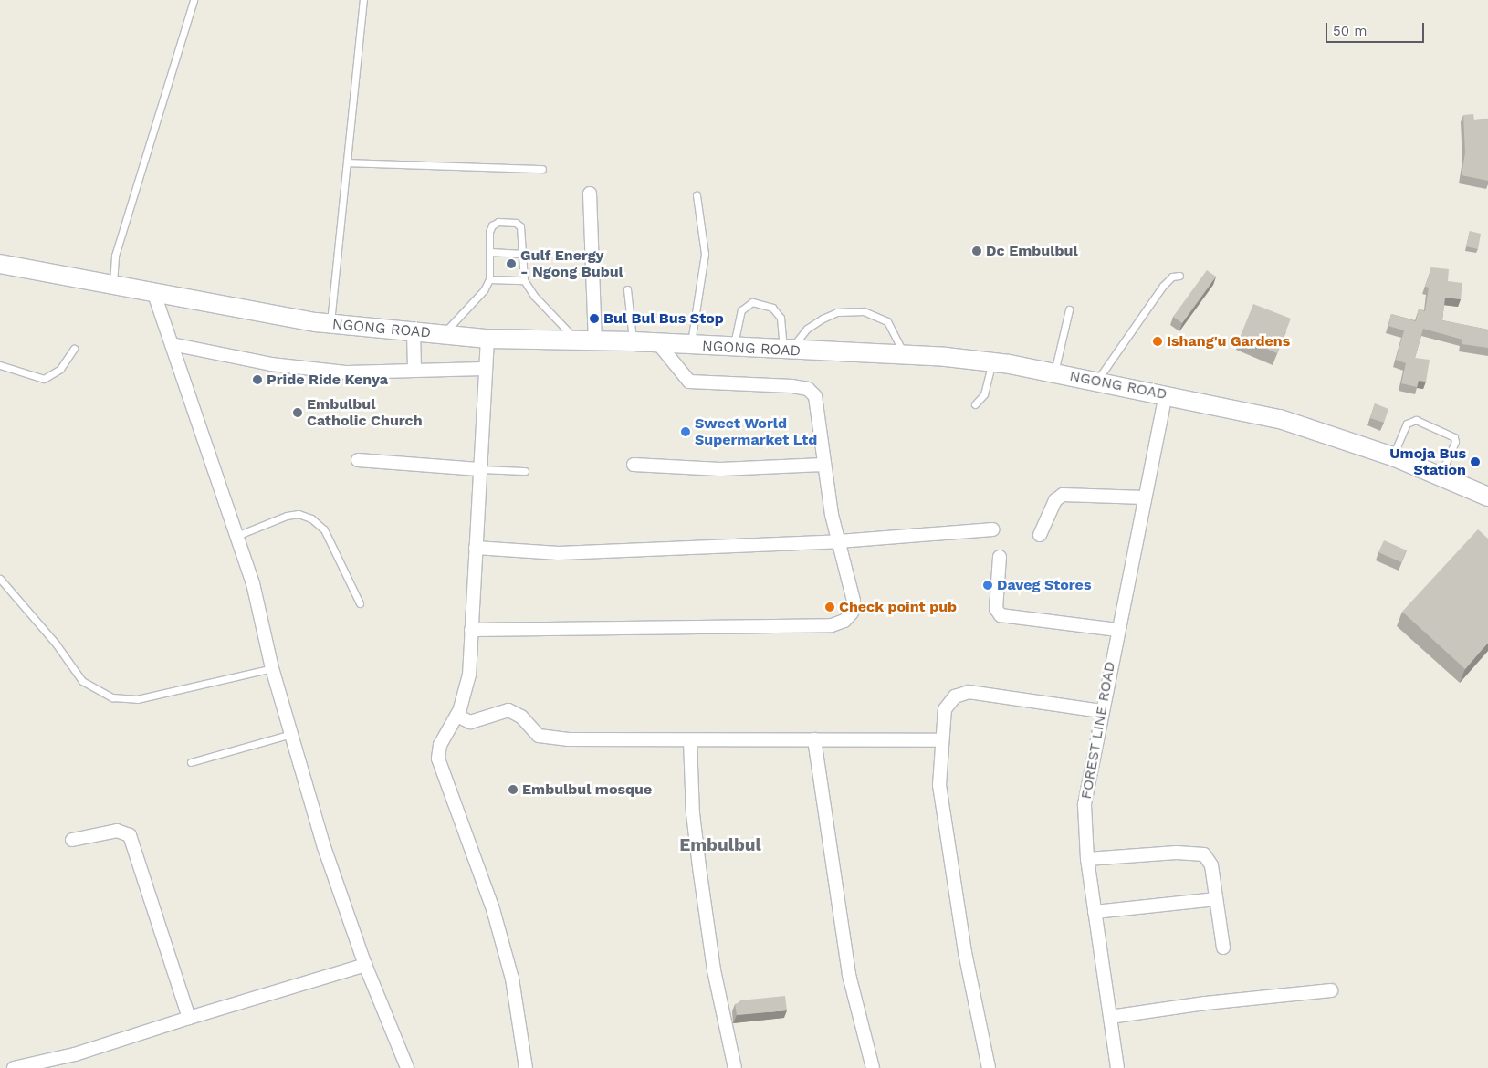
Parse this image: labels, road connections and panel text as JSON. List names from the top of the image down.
{
  "streets": {
    "main road": ["NGONG ROAD"],
    "street": ["FOREST LINE ROAD"]
  },
  "crossings": [
    ["NGONG ROAD", "FOREST LINE ROAD"]
  ],
  "districts": ["Embulbul"],
  "places": [
    "Dc Embulbul",
    "Gulf Energy - Ngong Bubul",
    "Bul Bul Bus Stop",
    "Ishang'u Gardens",
    "Pride Ride Kenya",
    "Embulbul Catholic Church",
    "Sweet World Supermarket Ltd",
    "Umoja Bus Station",
    "Daveg Stores",
    "Check point pub",
    "Embulbul mosque"
  ],
  "scale_bar": "50 m"
}
